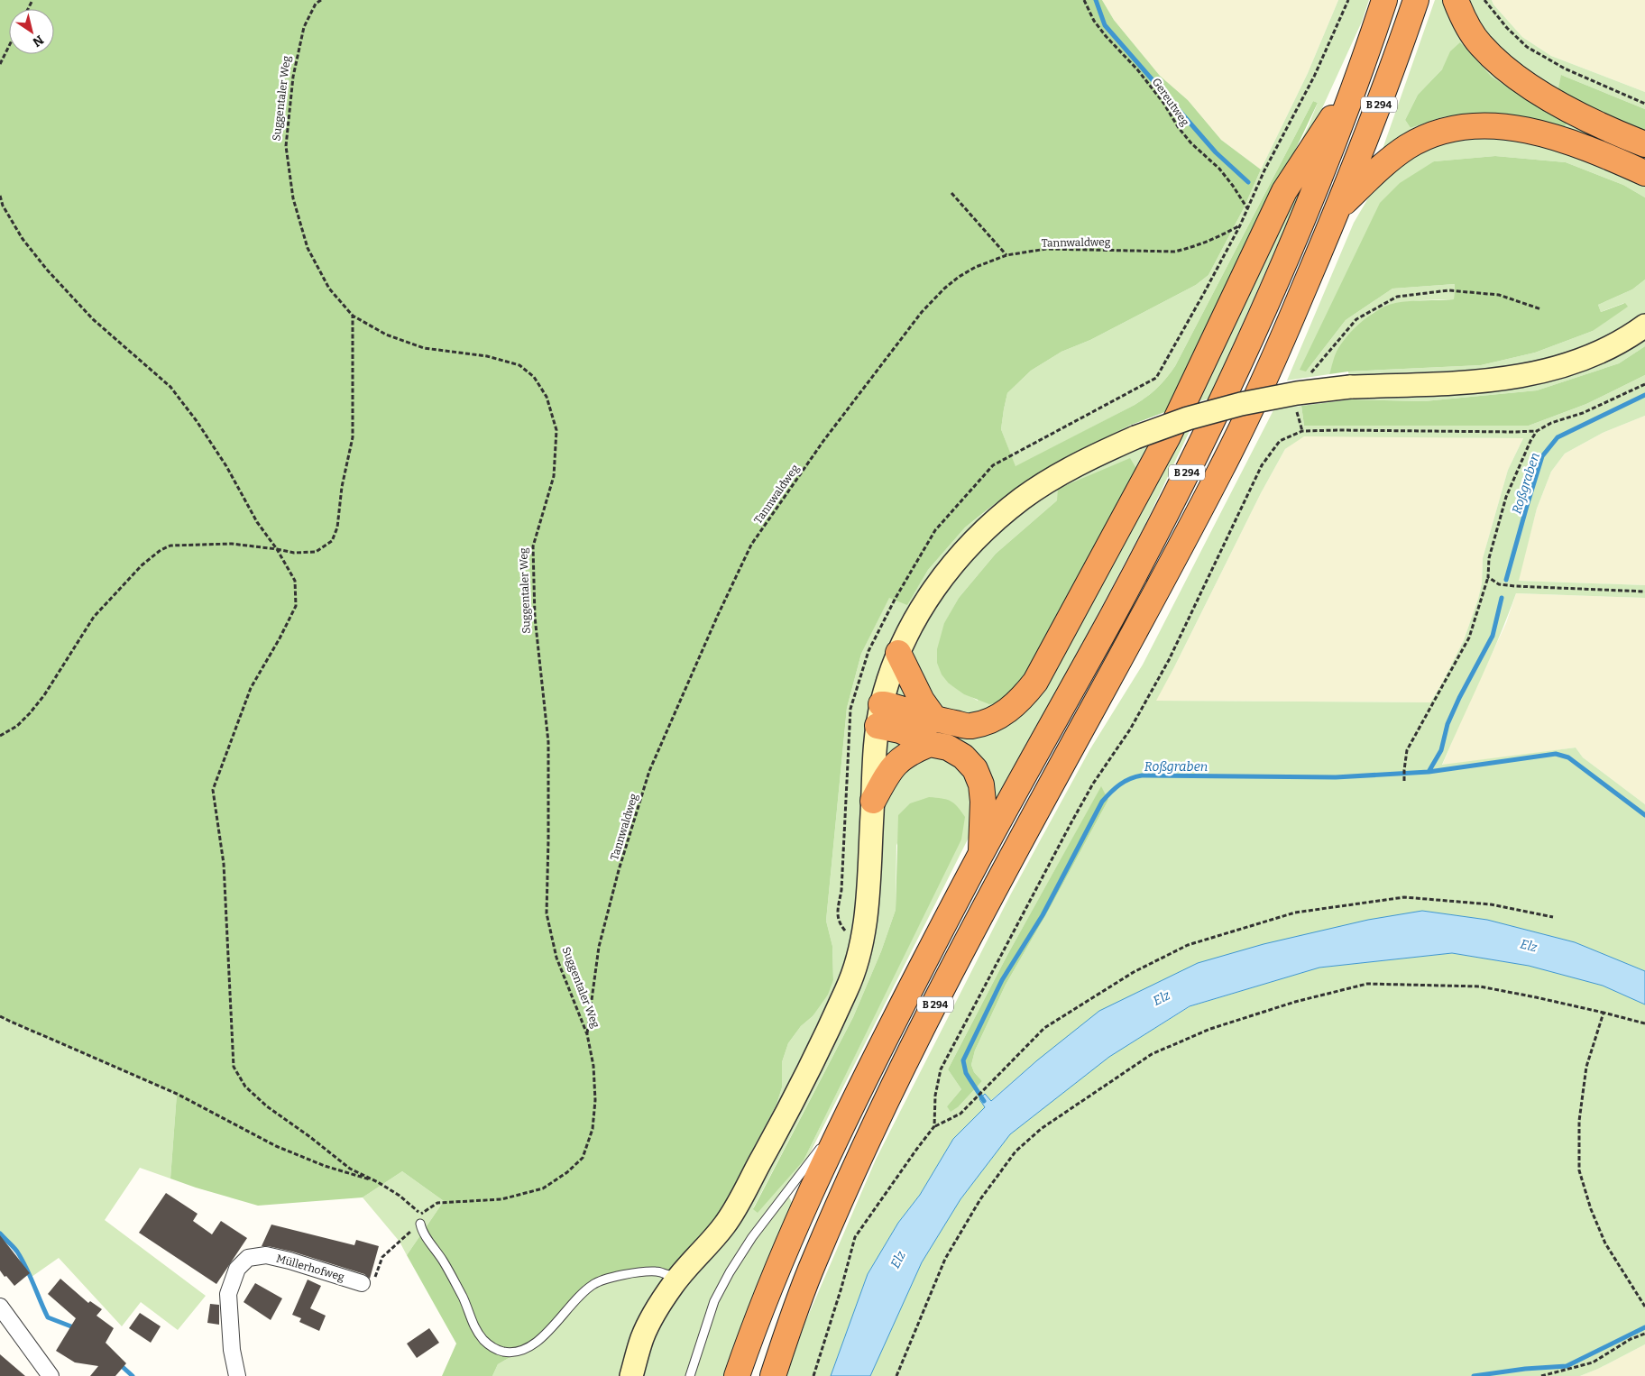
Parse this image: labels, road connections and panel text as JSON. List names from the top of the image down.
{
  "streets": {
    "highway": ["B 294"],
    "street": ["Müllerhofweg"],
    "path": ["Suggentaler Weg", "Gereutweg", "Tannwaldweg"]
  },
  "crossings": [
    ["Suggentaler Weg", "Tannwaldweg"],
    ["Gereutweg", "Tannwaldweg"]
  ],
  "water": ["Roßgraben", "Elz"],
  "north": "bottom right"
}
